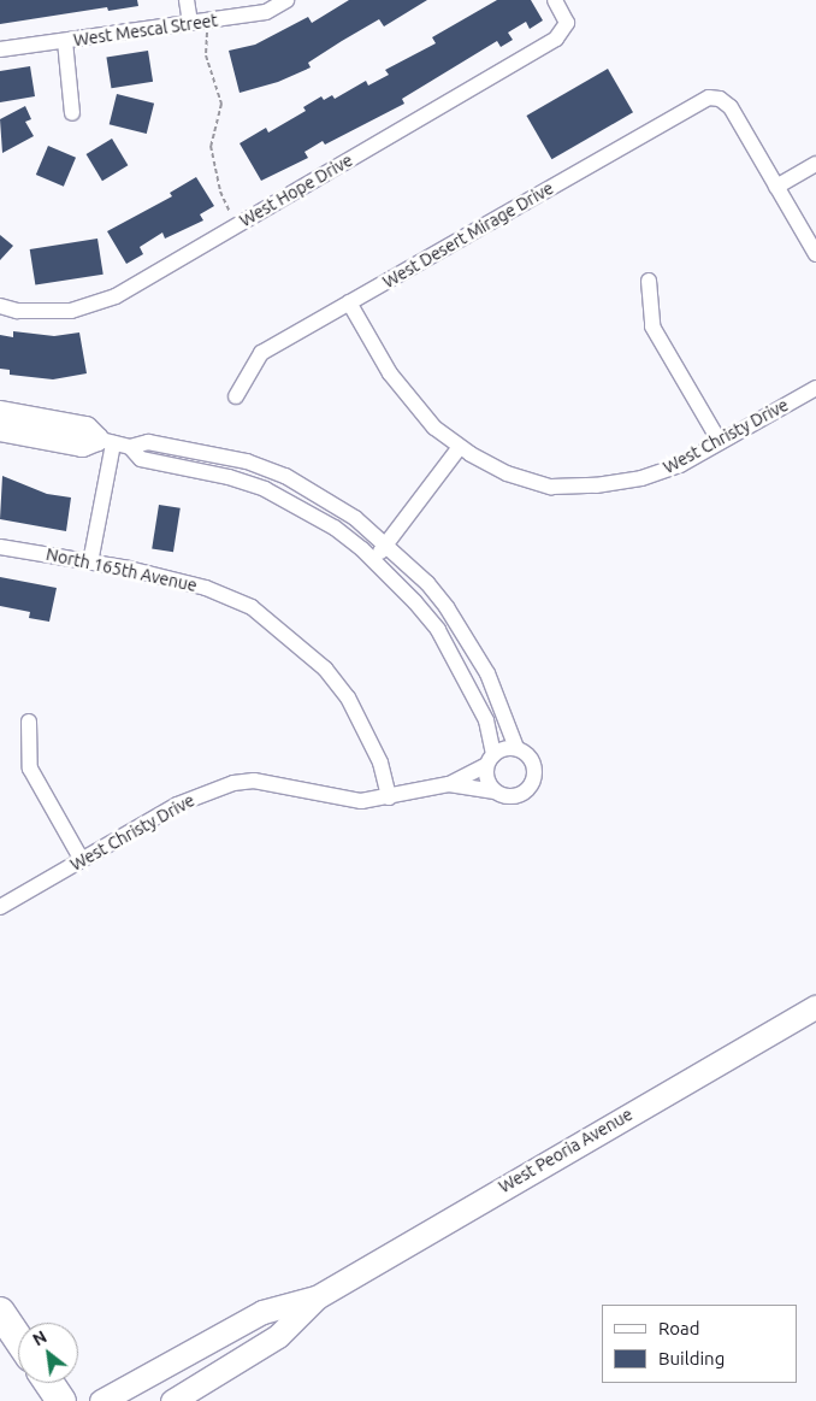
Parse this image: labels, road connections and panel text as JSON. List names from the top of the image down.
{
  "streets": {
    "main road": ["West Peoria Avenue"],
    "street": [
      "West Mescal Street",
      "West Hope Drive",
      "West Desert Mirage Drive",
      "West Christy Drive",
      "North 165th Avenue"
    ]
  },
  "crossings": [
    ["West Desert Mirage Drive", "West Christy Drive"],
    ["West Christy Drive", "North 165th Avenue"]
  ],
  "legend": ["Road", "Building"],
  "north": "top left"
}
